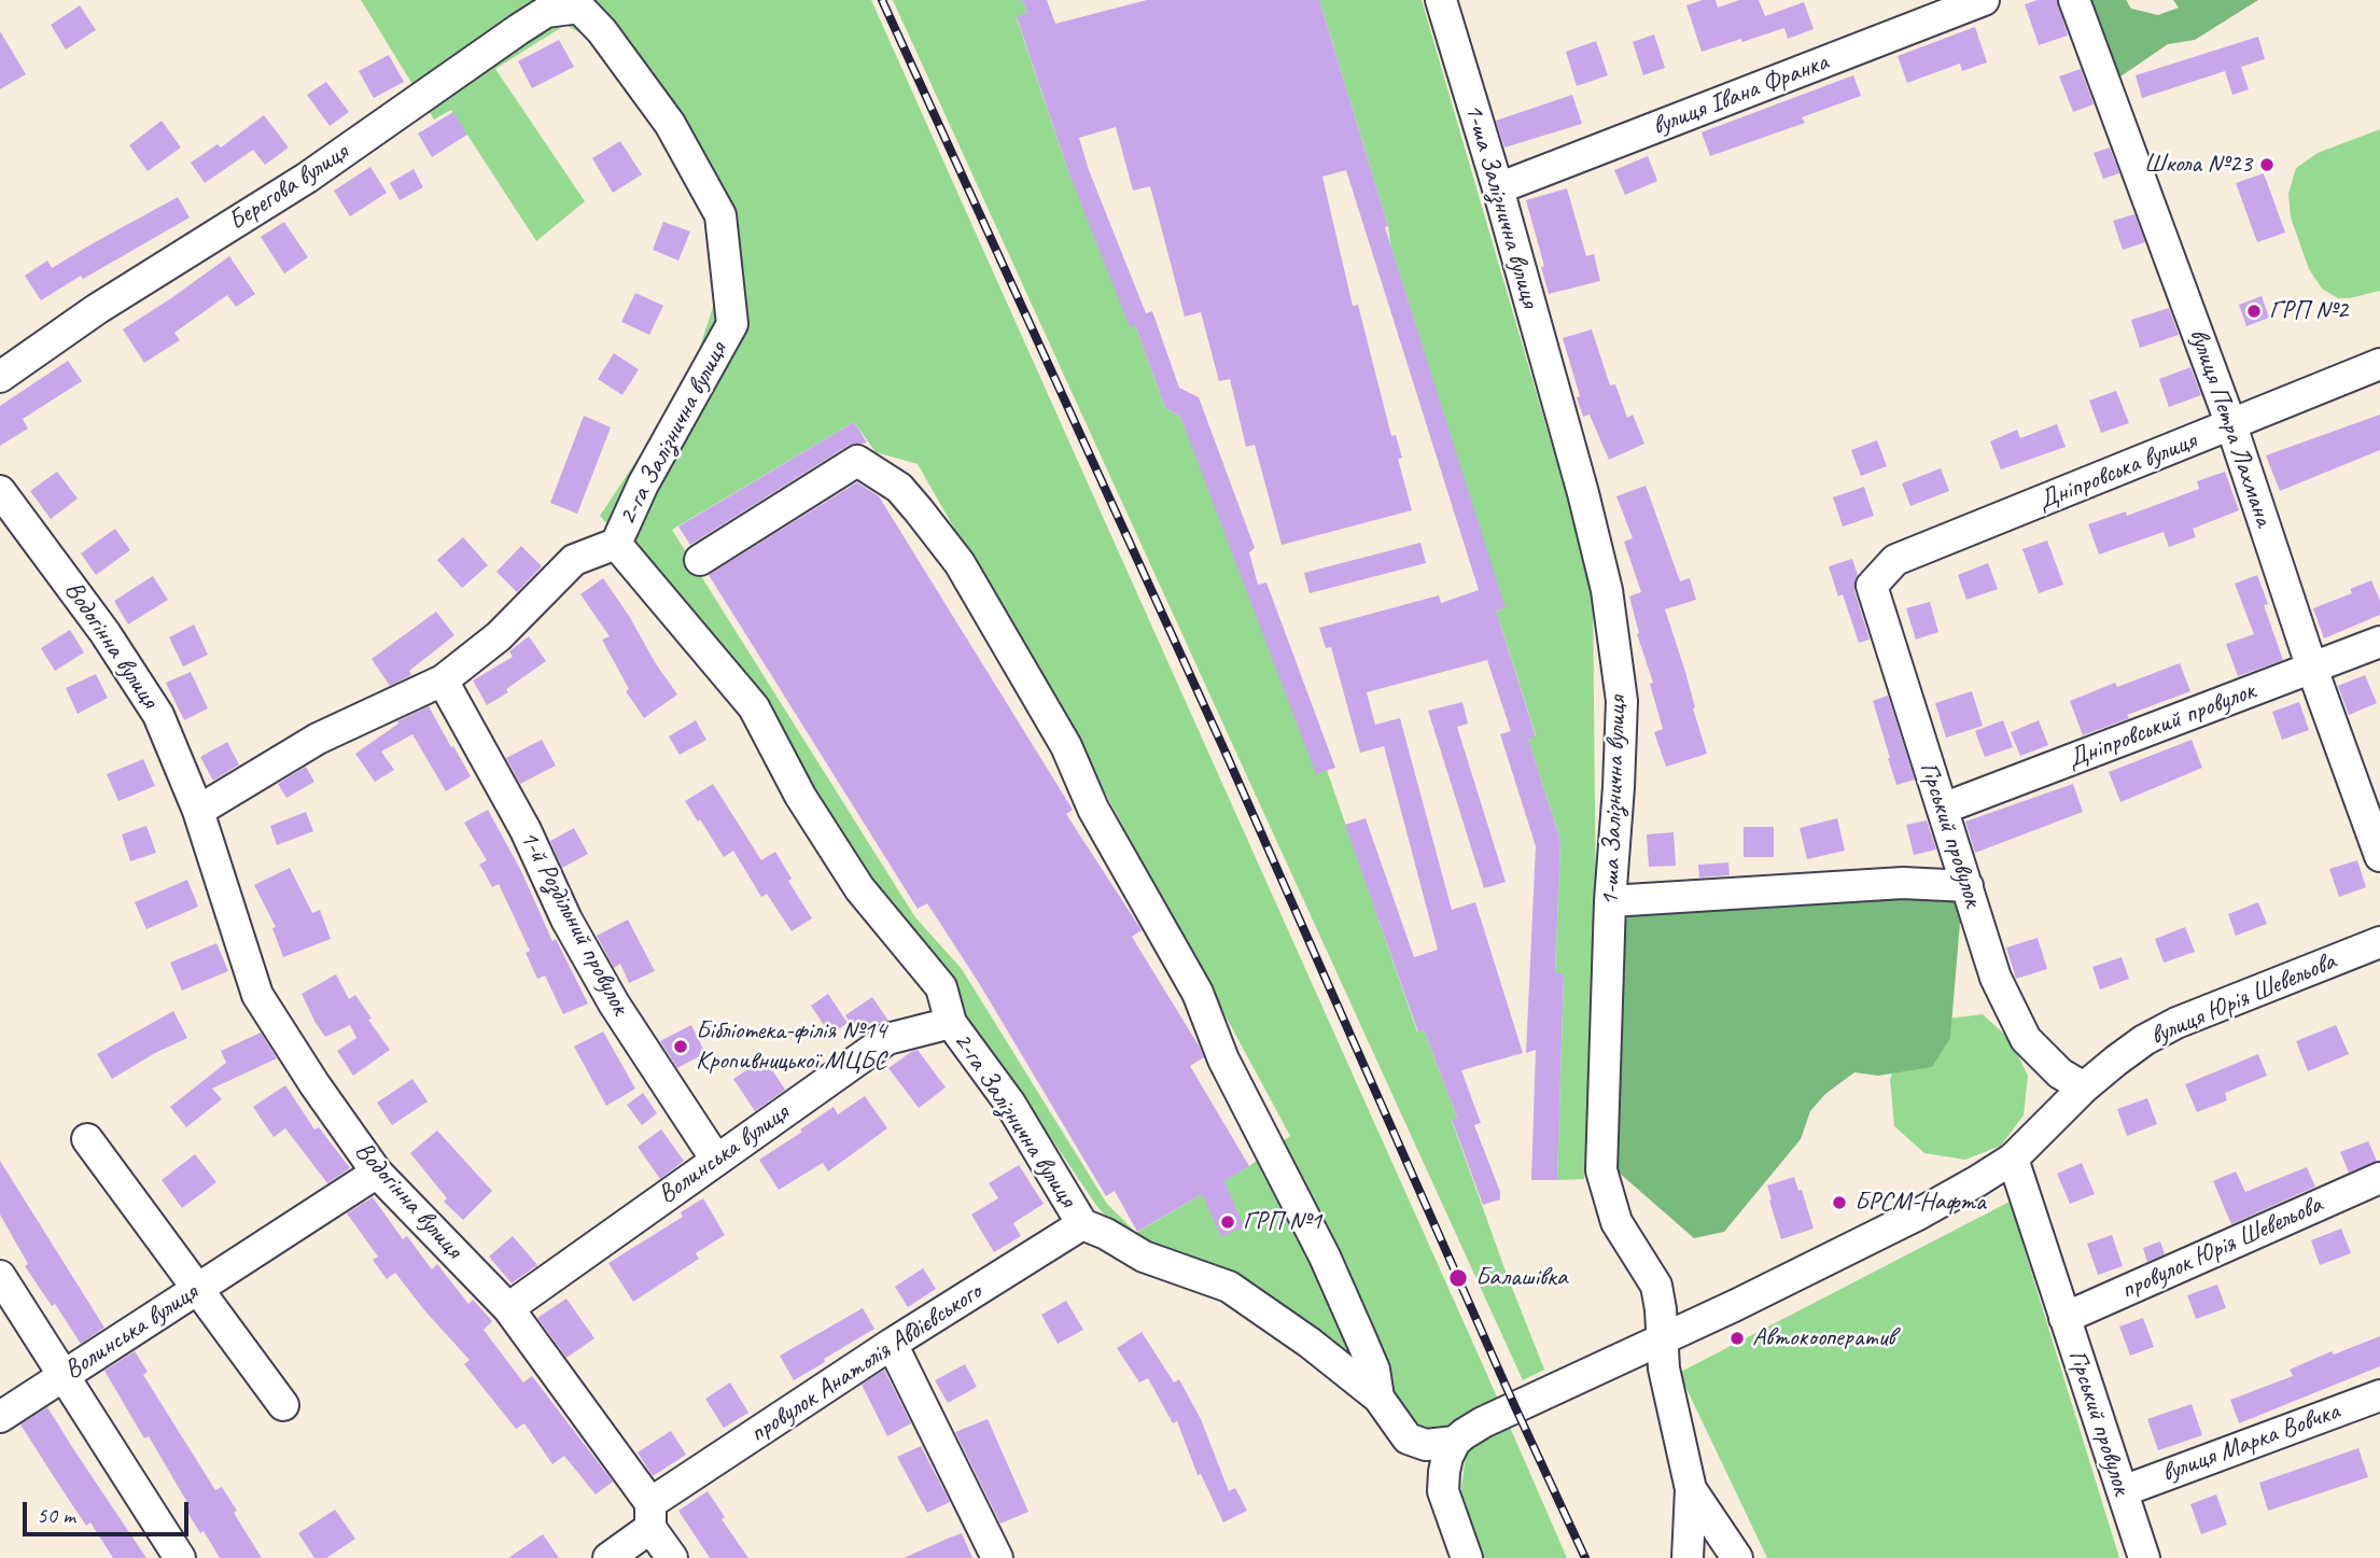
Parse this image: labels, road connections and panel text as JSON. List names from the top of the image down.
{
  "streets": {
    "street": [
      "вулиця Івана Франка",
      "Берегова вулиця",
      "1-ша Залізнична вулиця",
      "вулиця Петра Лахмана",
      "2-га Залізнична вулиця",
      "Дніпровська вулиця",
      "Водогінна вулиця",
      "Дніпровський провулок",
      "Гірський провулок",
      "1-й Роздільний провулок",
      "вулиця Юрія Шевельова",
      "Волинська вулиця",
      "провулок Юрія Шевельова",
      "провулок Анатолія Авдієвського",
      "вулиця Марка Вовчка"
    ]
  },
  "crossings": [
    ["вулиця Івана Франка", "1-ша Залізнична вулиця"],
    ["Берегова вулиця", "2-га Залізнична вулиця"],
    ["1-ша Залізнична вулиця", "вулиця Юрія Шевельова"],
    ["вулиця Петра Лахмана", "Дніпровська вулиця"],
    ["вулиця Петра Лахмана", "Дніпровський провулок"],
    ["2-га Залізнична вулиця", "1-й Роздільний провулок"],
    ["2-га Залізнична вулиця", "вулиця Юрія Шевельова"],
    ["2-га Залізнична вулиця", "Волинська вулиця"],
    ["2-га Залізнична вулиця", "провулок Анатолія Авдієвського"],
    ["Дніпровська вулиця", "Гірський провулок"],
    ["Водогінна вулиця", "Волинська вулиця"],
    ["Водогінна вулиця", "провулок Анатолія Авдієвського"],
    ["Дніпровський провулок", "Гірський провулок"],
    ["Гірський провулок", "вулиця Юрія Шевельова"],
    ["Гірський провулок", "провулок Юрія Шевельова"],
    ["Гірський провулок", "вулиця Марка Вовчка"],
    ["1-й Роздільний провулок", "Волинська вулиця"]
  ],
  "places": [
    "Школа №23",
    "ГРП №2",
    "Бібліотека-філія №14 Кропивницької МЦБС",
    "БРСМ-Нафта",
    "ГРП №1",
    "Балашівка",
    "Автокооператив"
  ],
  "scale_bar": "50 m"
}
